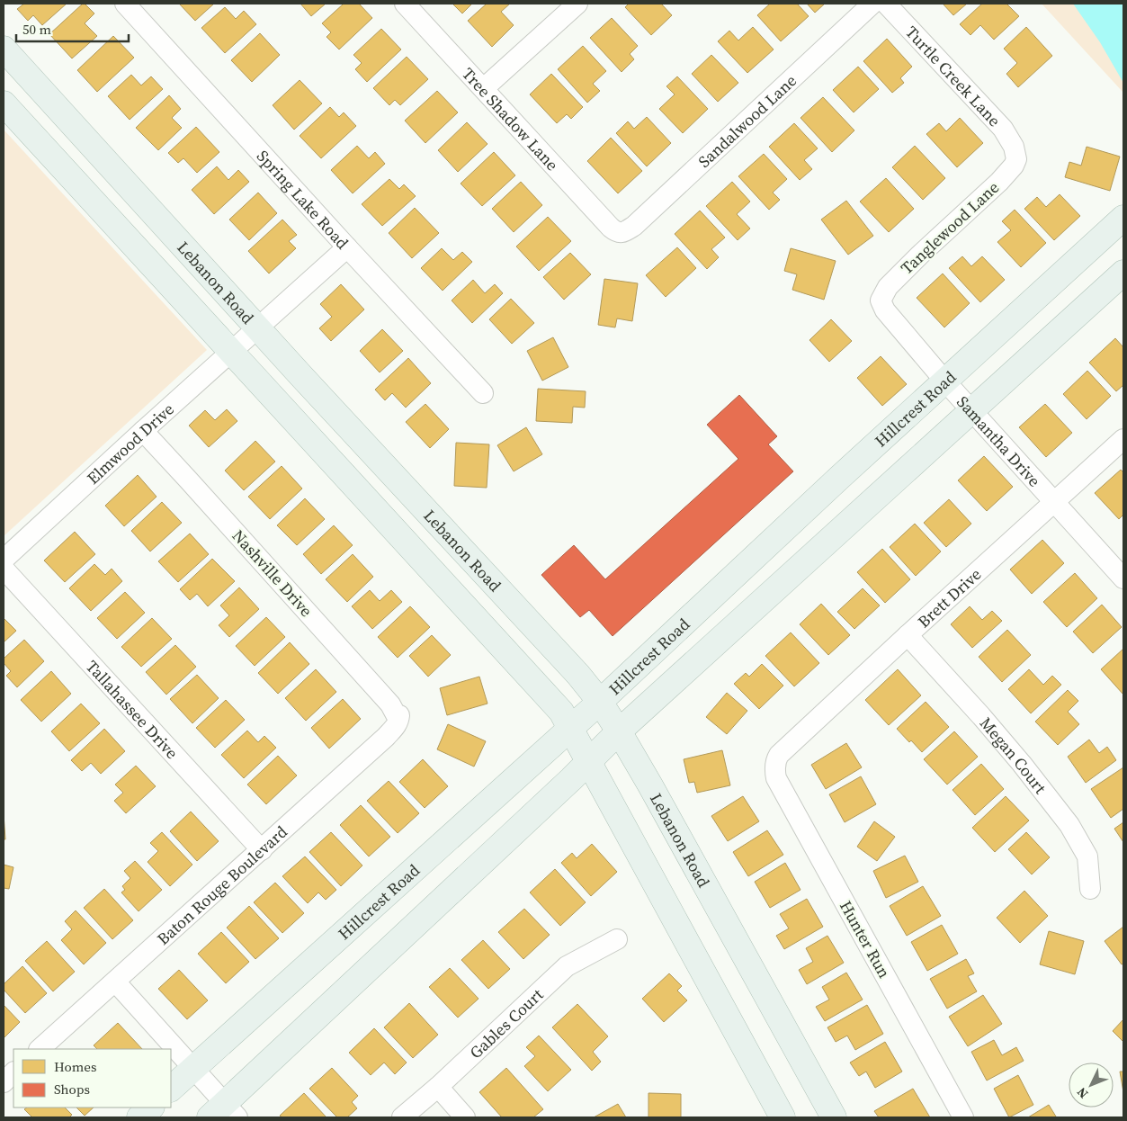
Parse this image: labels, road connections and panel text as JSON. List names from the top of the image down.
{
  "streets": {
    "main road": ["Lebanon Road", "Hillcrest Road"],
    "street": [
      "Turtle Creek Lane",
      "Tree Shadow Lane",
      "Sandalwood Lane",
      "Spring Lake Road",
      "Tanglewood Lane",
      "Samantha Drive",
      "Elmwood Drive",
      "Nashville Drive",
      "Brett Drive",
      "Tallahassee Drive",
      "Megan Court",
      "Baton Rouge Boulevard",
      "Hunter Run",
      "Gables Court"
    ]
  },
  "crossings": [
    ["Turtle Creek Lane", "Tanglewood Lane"],
    ["Tree Shadow Lane", "Sandalwood Lane"],
    ["Spring Lake Road", "Elmwood Drive"],
    ["Tanglewood Lane", "Samantha Drive"],
    ["Lebanon Road", "Hillcrest Road"],
    ["Lebanon Road", "Elmwood Drive"],
    ["Hillcrest Road", "Samantha Drive"],
    ["Samantha Drive", "Brett Drive"],
    ["Elmwood Drive", "Nashville Drive"],
    ["Nashville Drive", "Baton Rouge Boulevard"],
    ["Brett Drive", "Megan Court"],
    ["Brett Drive", "Hunter Run"],
    ["Tallahassee Drive", "Baton Rouge Boulevard"]
  ],
  "legend": ["Homes", "Shops"],
  "scale_bar": "50 m",
  "north": "bottom left"
}
